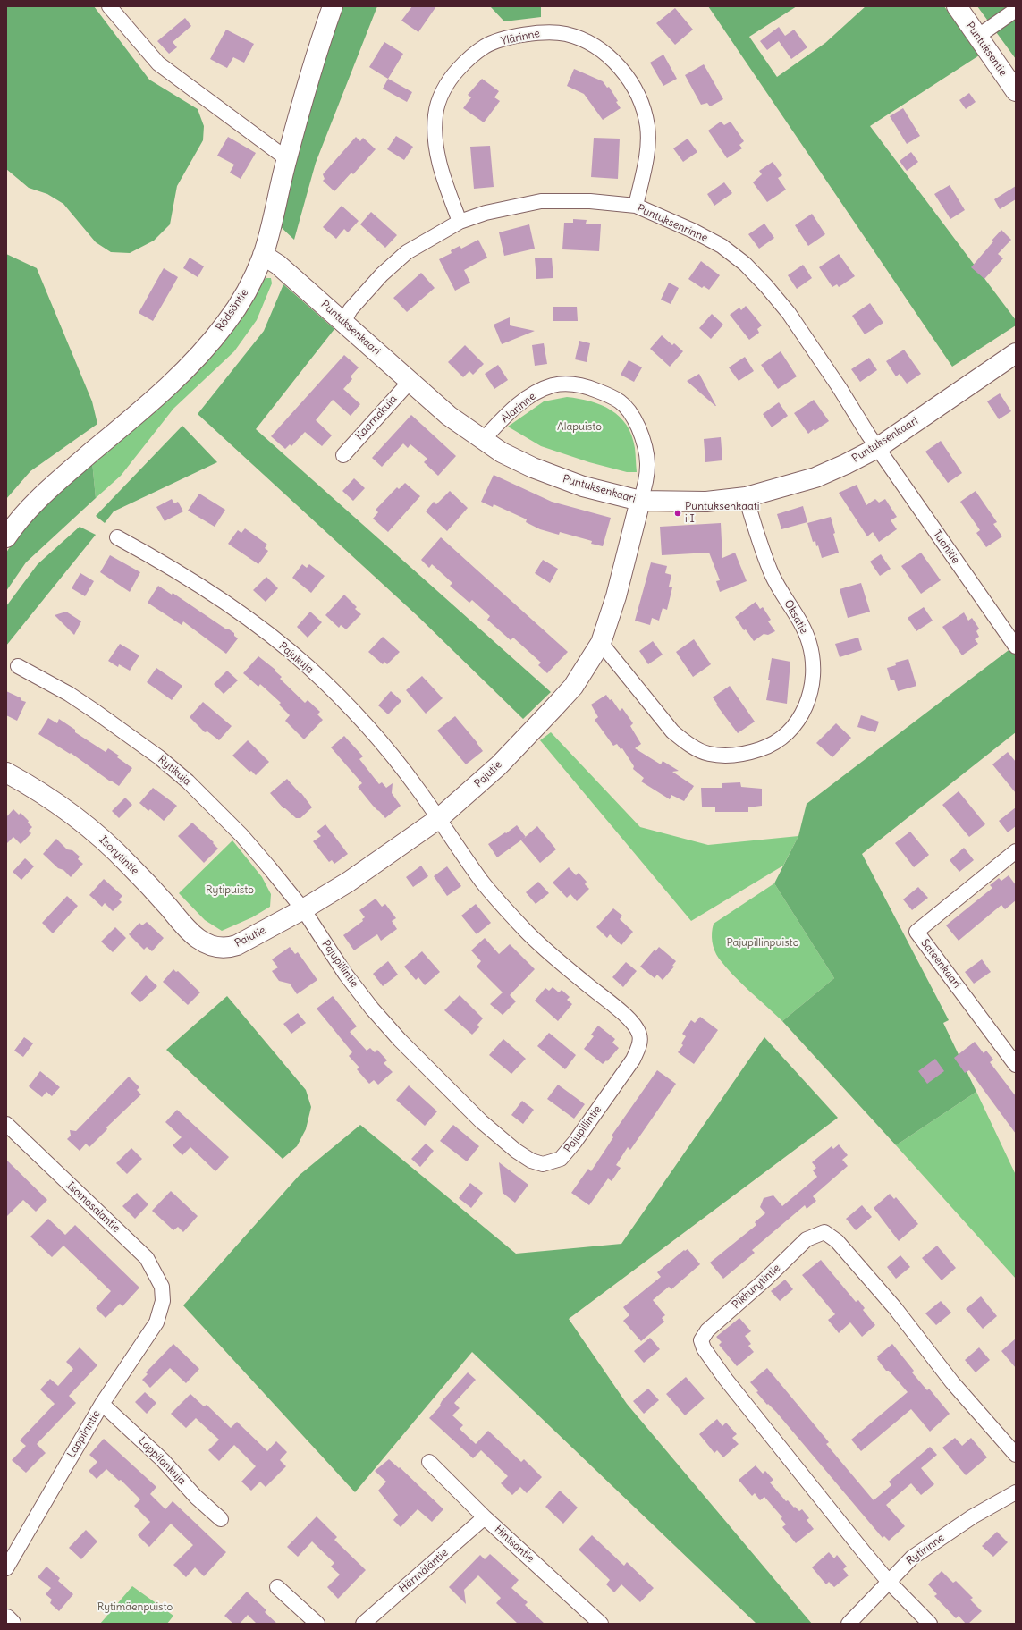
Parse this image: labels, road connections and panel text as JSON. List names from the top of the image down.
{
  "streets": {
    "street": [
      "Ylärinne",
      "Puntuksentie",
      "Puntuksenrinne",
      "Rödsöntie",
      "Puntuksenkaari",
      "Alarinne",
      "Kaarnakuja",
      "Tuohitie",
      "Oksatie",
      "Pajukuja",
      "Rytikuja",
      "Pajutie",
      "Isorytintie",
      "Pajupillintie",
      "Sateenkaari",
      "Isomosalantie",
      "Pikkurytintie",
      "Lappilantie",
      "Lappilankuja",
      "Hintsantie",
      "Rytirinne",
      "Härmäläntie"
    ]
  },
  "crossings": [
    ["Ylärinne", "Puntuksenrinne"],
    ["Puntuksenrinne", "Puntuksenkaari"],
    ["Puntuksenrinne", "Tuohitie"],
    ["Rödsöntie", "Puntuksenkaari"],
    ["Puntuksenkaari", "Alarinne"],
    ["Puntuksenkaari", "Kaarnakuja"],
    ["Puntuksenkaari", "Tuohitie"],
    ["Puntuksenkaari", "Oksatie"],
    ["Puntuksenkaari", "Pajutie"],
    ["Alarinne", "Pajutie"],
    ["Oksatie", "Pajutie"],
    ["Pajukuja", "Pajutie"],
    ["Pajukuja", "Pajupillintie"],
    ["Rytikuja", "Pajutie"],
    ["Rytikuja", "Pajupillintie"],
    ["Pajutie", "Isorytintie"],
    ["Pajutie", "Pajupillintie"],
    ["Isomosalantie", "Lappilantie"],
    ["Pikkurytintie", "Rytirinne"],
    ["Lappilantie", "Lappilankuja"],
    ["Hintsantie", "Härmäläntie"]
  ],
  "parks": [
    "Alapuisto",
    "Rytipuisto",
    "Pajupillinpuisto",
    "Rytimäenpuisto"
  ],
  "places": ["Puntuksenkaati i I"]
}
